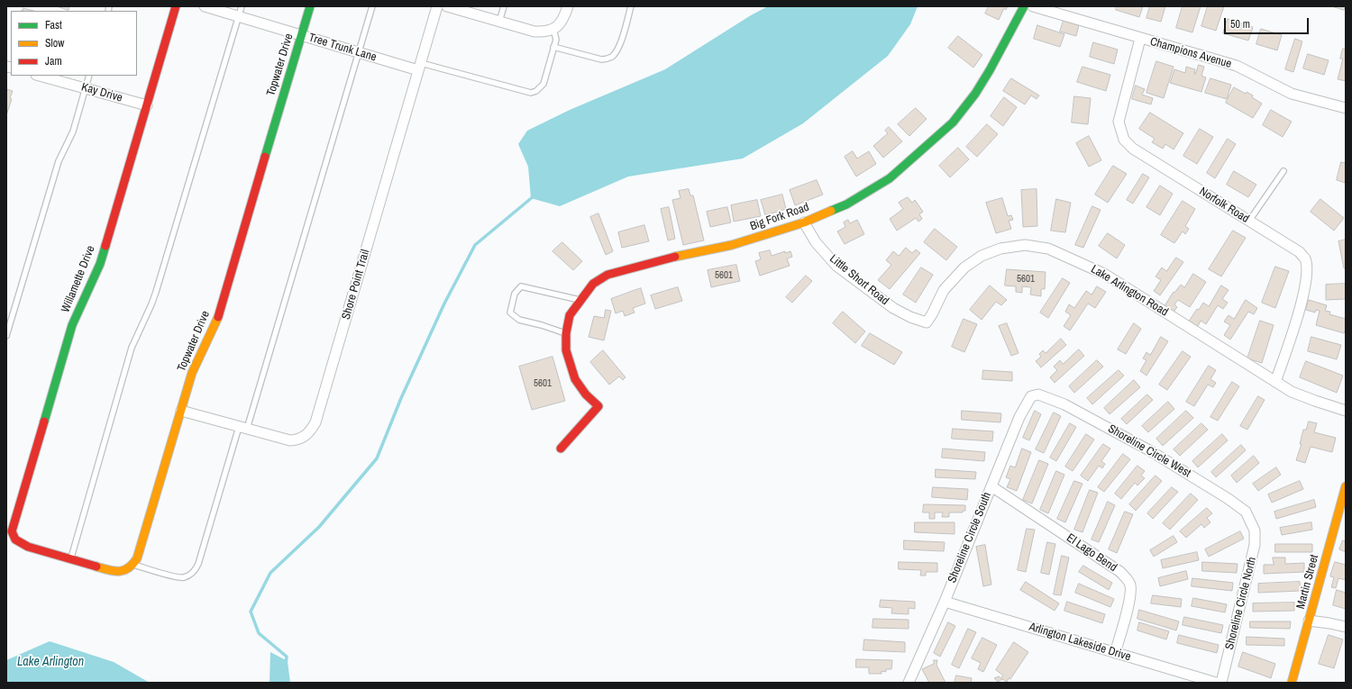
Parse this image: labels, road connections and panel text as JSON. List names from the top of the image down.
{
  "streets": {
    "street": [
      "Tree Trunk Lane",
      "Champions Avenue",
      "Topwater Drive",
      "Kay Drive",
      "Norfolk Road",
      "Big Fork Road",
      "Willamette Drive",
      "Little Short Road",
      "Shore Point Trail",
      "Lake Arlington Road",
      "Shoreline Circle West",
      "Shoreline Circle South",
      "El Lago Bend",
      "Martin Street",
      "Shoreline Circle North",
      "Arlington Lakeside Drive"
    ]
  },
  "crossings": [
    ["Tree Trunk Lane", "Topwater Drive"],
    ["Tree Trunk Lane", "Shore Point Trail"],
    ["Champions Avenue", "Norfolk Road"],
    ["Topwater Drive", "Shore Point Trail"],
    ["Kay Drive", "Willamette Drive"],
    ["Norfolk Road", "Lake Arlington Road"],
    ["Big Fork Road", "Little Short Road"],
    ["Little Short Road", "Lake Arlington Road"],
    ["Shoreline Circle West", "Shoreline Circle South"],
    ["Shoreline Circle West", "Shoreline Circle North"],
    ["Shoreline Circle South", "El Lago Bend"],
    ["Shoreline Circle South", "Arlington Lakeside Drive"],
    ["El Lago Bend", "Arlington Lakeside Drive"]
  ],
  "water": ["Lake Arlington"],
  "house_numbers": ["5601", "5601", "5601"],
  "legend": ["Fast", "Slow", "Jam"],
  "scale_bar": "50 m"
}
